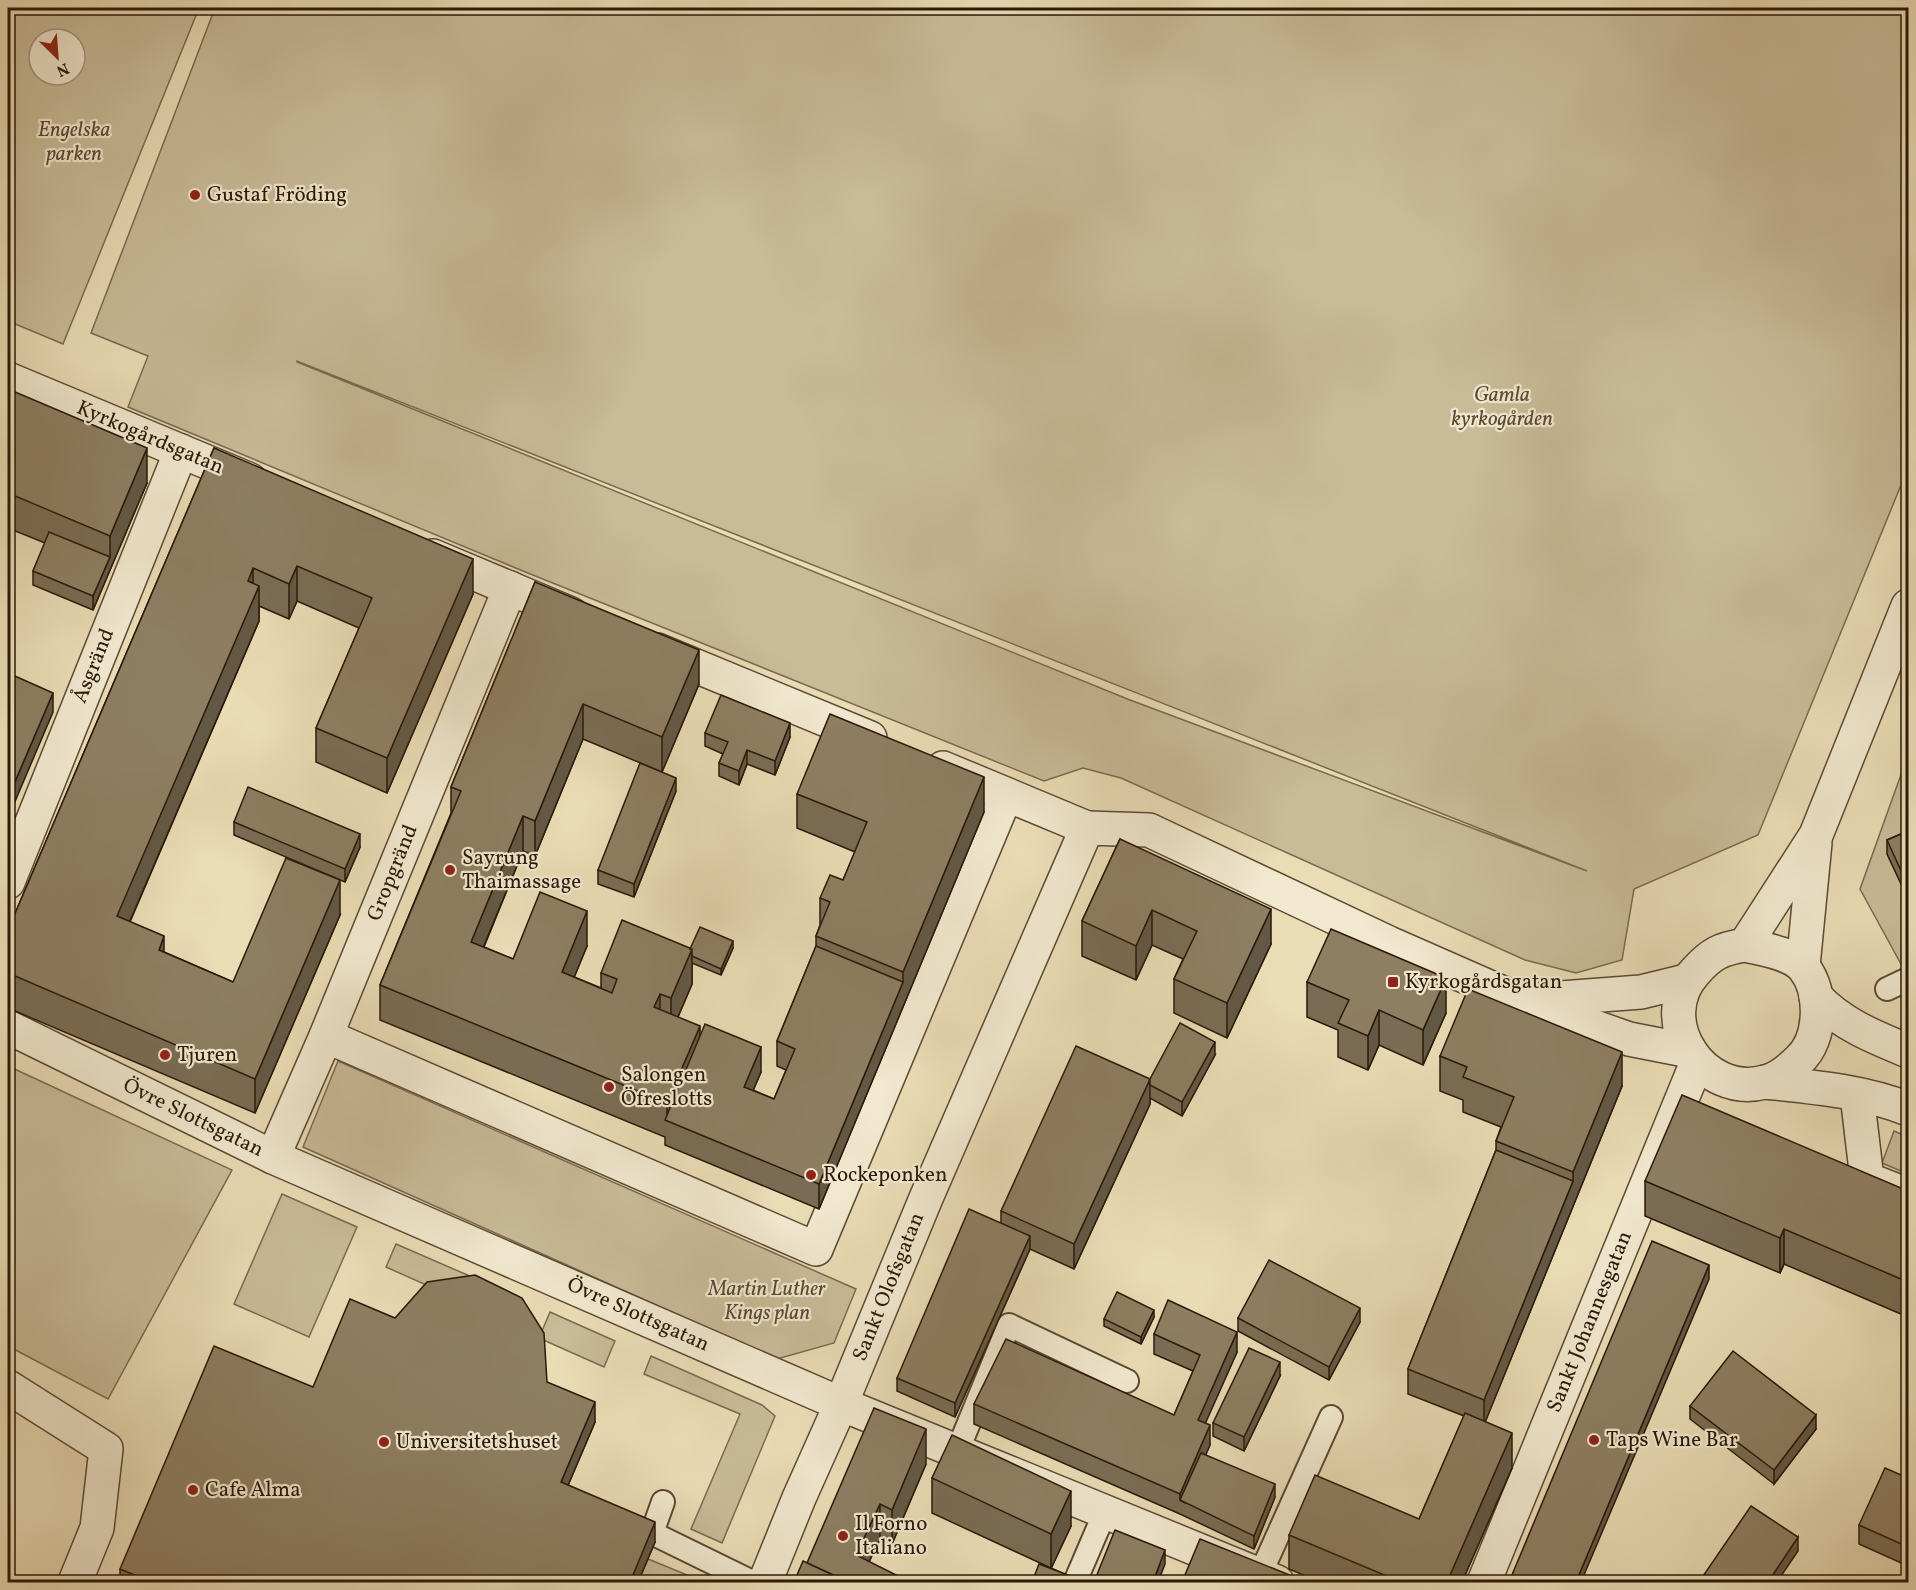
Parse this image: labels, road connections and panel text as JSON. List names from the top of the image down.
{
  "streets": {
    "street": [
      "Kyrkogårdsgatan",
      "Åsgränd",
      "Gropgränd",
      "Övre Slottsgatan",
      "Sankt Olofsgatan",
      "Sankt Johannesgatan"
    ]
  },
  "crossings": [
    ["Kyrkogårdsgatan", "Åsgränd"],
    ["Gropgränd", "Övre Slottsgatan"],
    ["Övre Slottsgatan", "Sankt Olofsgatan"]
  ],
  "parks": ["Engelska parken", "Gamla kyrkogården", "Martin Luther Kings plan"],
  "places": {
    "other": [
      "Gustaf Fröding",
      "Sayrung Thaimassage",
      "Tjuren",
      "Salongen Öfreslotts",
      "Rockeponken",
      "Taps Wine Bar",
      "Universitetshuset",
      "Cafe Alma",
      "Il Forno Italiano"
    ],
    "transit": ["Kyrkogårdsgatan"]
  },
  "north": "bottom right"
}
